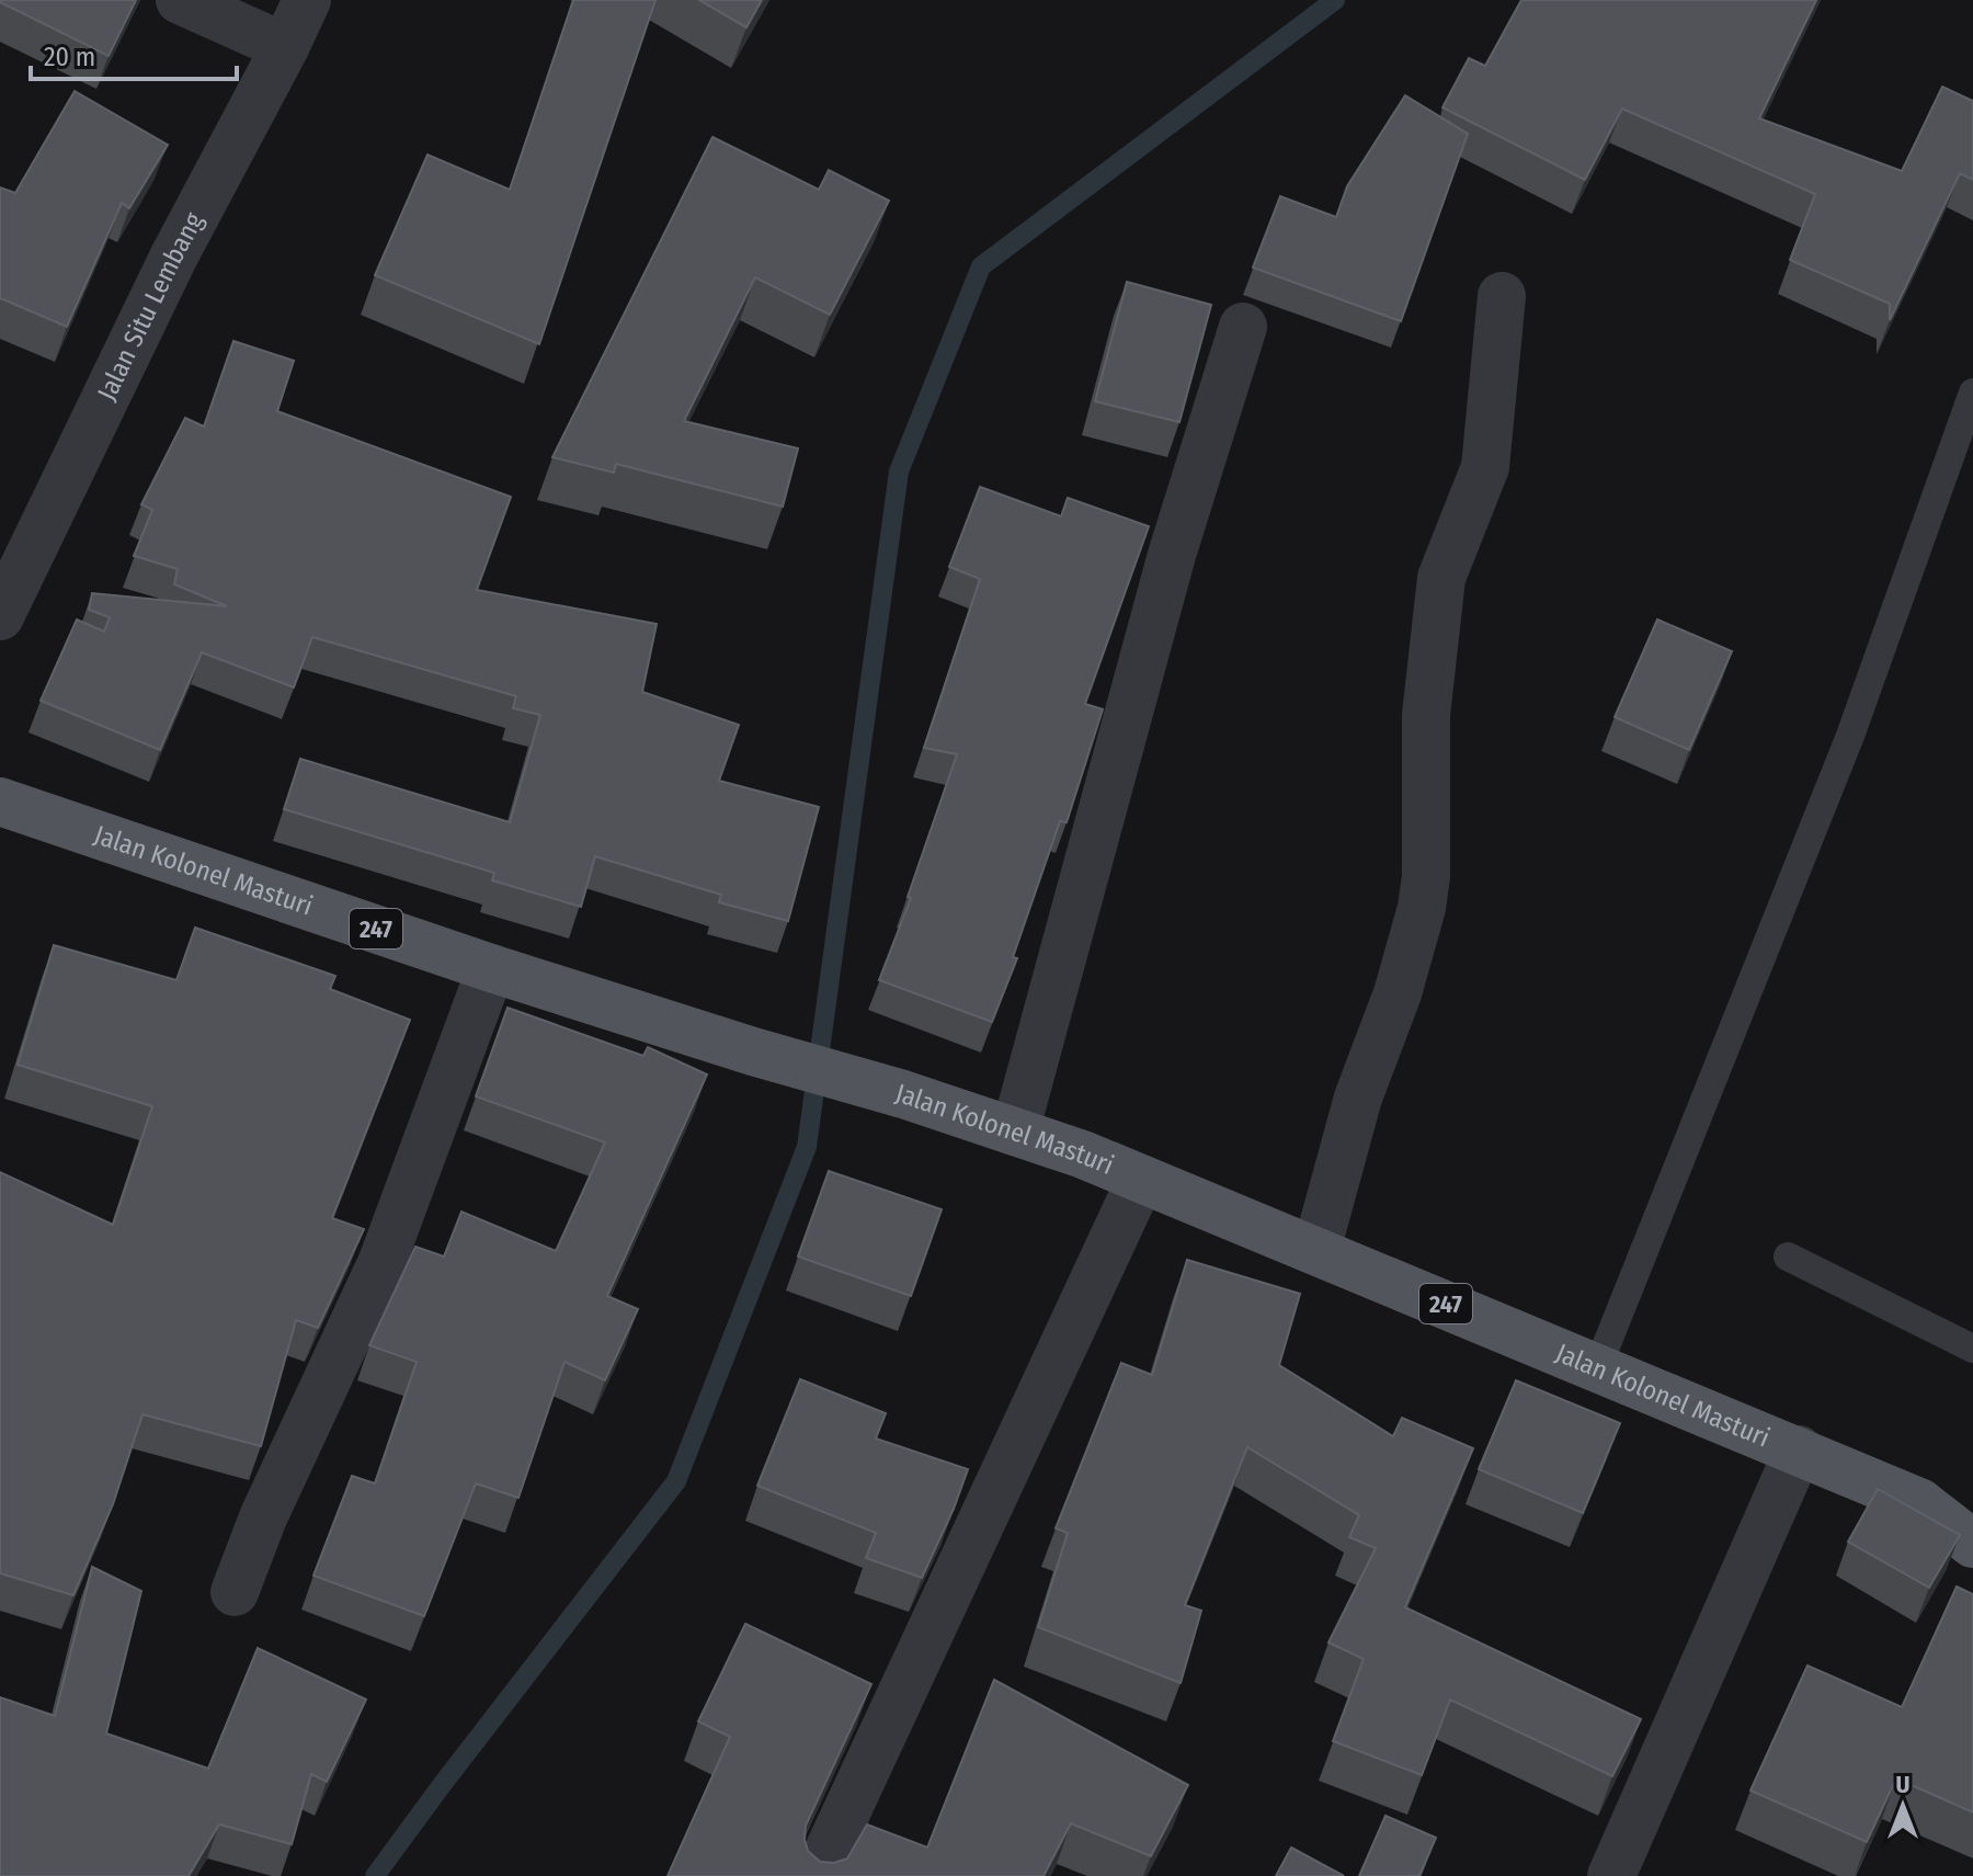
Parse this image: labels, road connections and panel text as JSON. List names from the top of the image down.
{
  "streets": {
    "main road": ["Jalan Kolonel Masturi", "247"],
    "street": ["Jalan Situ Lembang"]
  },
  "scale_bar": "20 m",
  "north": "top"
}
